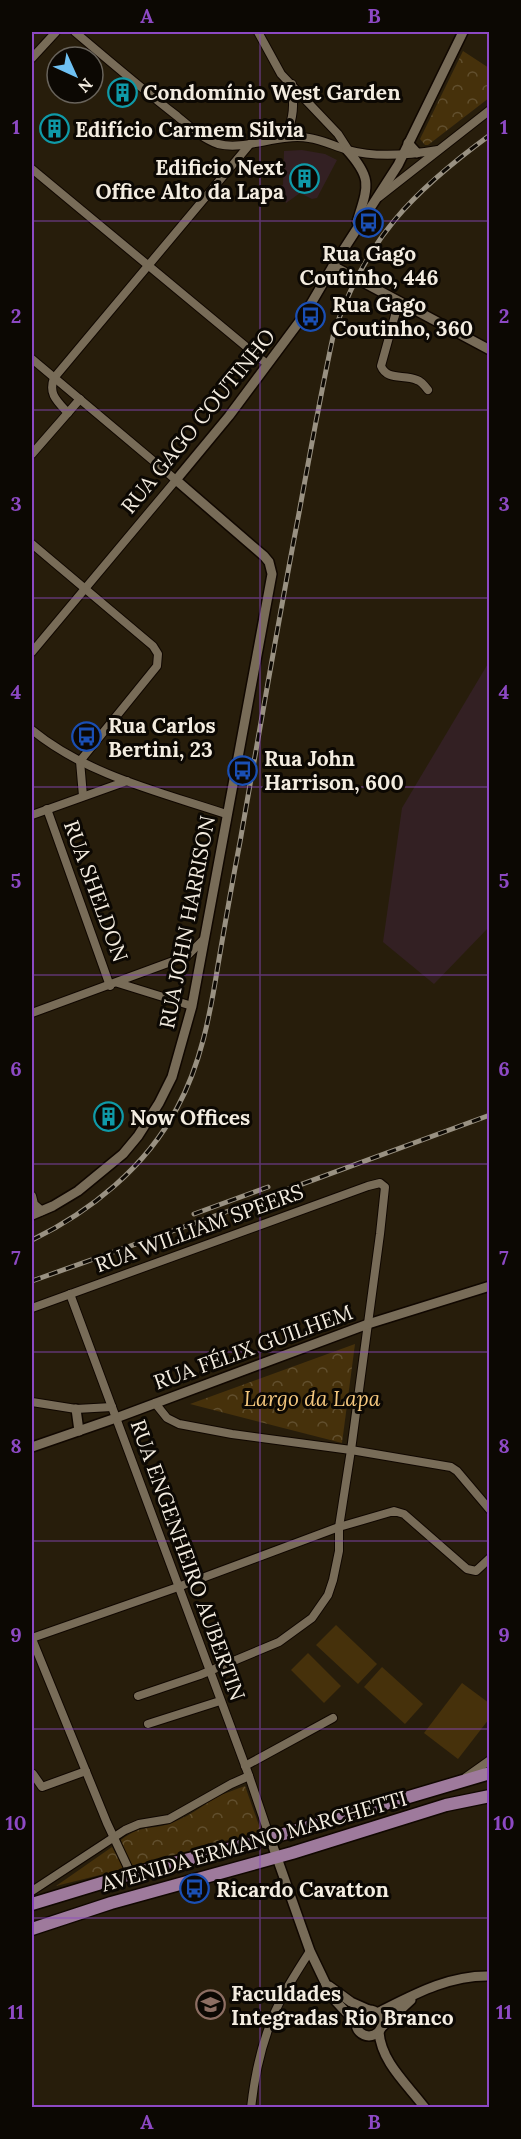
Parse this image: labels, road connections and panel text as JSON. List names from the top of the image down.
{
  "streets": {
    "main road": ["AVENIDA ERMANO MARCHETTI"],
    "street": [
      "RUA GAGO COUTINHO",
      "RUA SHELDON",
      "RUA JOHN HARRISON",
      "RUA WILLIAM SPEERS",
      "RUA FÉLIX GUILHEM",
      "RUA ENGENHEIRO AUBERTIN"
    ]
  },
  "crossings": [
    ["RUA GAGO COUTINHO", "RUA JOHN HARRISON"],
    ["RUA WILLIAM SPEERS", "RUA FÉLIX GUILHEM"],
    ["RUA WILLIAM SPEERS", "RUA ENGENHEIRO AUBERTIN"],
    ["RUA FÉLIX GUILHEM", "RUA ENGENHEIRO AUBERTIN"],
    ["RUA ENGENHEIRO AUBERTIN", "AVENIDA ERMANO MARCHETTI"]
  ],
  "parks": ["Largo da Lapa"],
  "places": {
    "building": [
      "Condomínio West Garden",
      "Edifício Carmem Silvia",
      "Edificio Next Office Alto da Lapa",
      "Now Offices"
    ],
    "bus stop": [
      "Rua Gago Coutinho, 446",
      "Rua Gago Coutinho, 360",
      "Rua Carlos Bertini, 23",
      "Rua John Harrison, 600",
      "Ricardo Cavatton"
    ],
    "school or university": ["Faculdades Integradas Rio Branco"]
  },
  "north": "bottom right",
  "grid": {
    "columns": ["A", "B"],
    "rows": [
      "1",
      "2",
      "3",
      "4",
      "5",
      "6",
      "7",
      "8",
      "9",
      "10",
      "11"
    ]
  }
}
